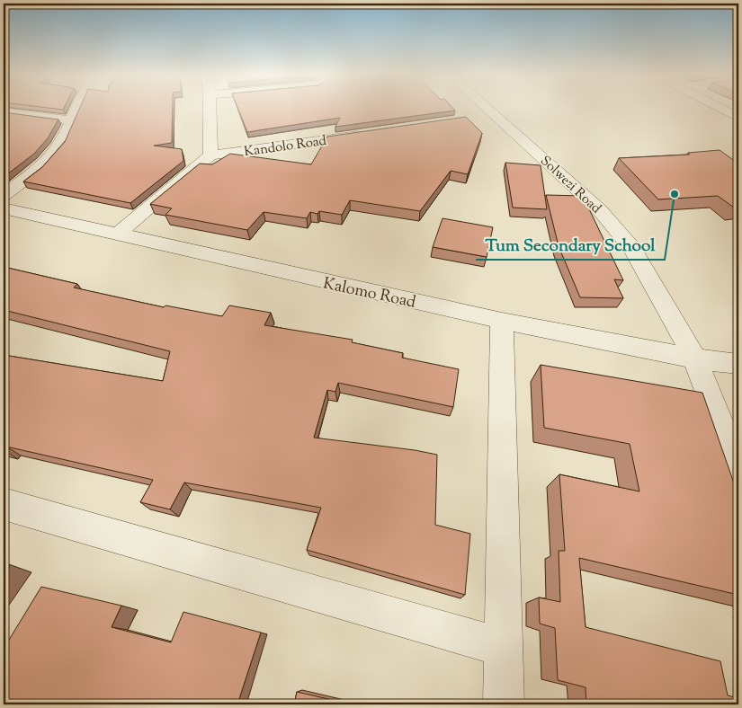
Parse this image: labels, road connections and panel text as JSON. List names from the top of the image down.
{
  "streets": {
    "street": ["Kandolo Road", "Solwezi Road", "Kalomo Road"]
  },
  "crossings": [
    ["Solwezi Road", "Kalomo Road"]
  ],
  "places": ["Tum Secondary School"]
}
